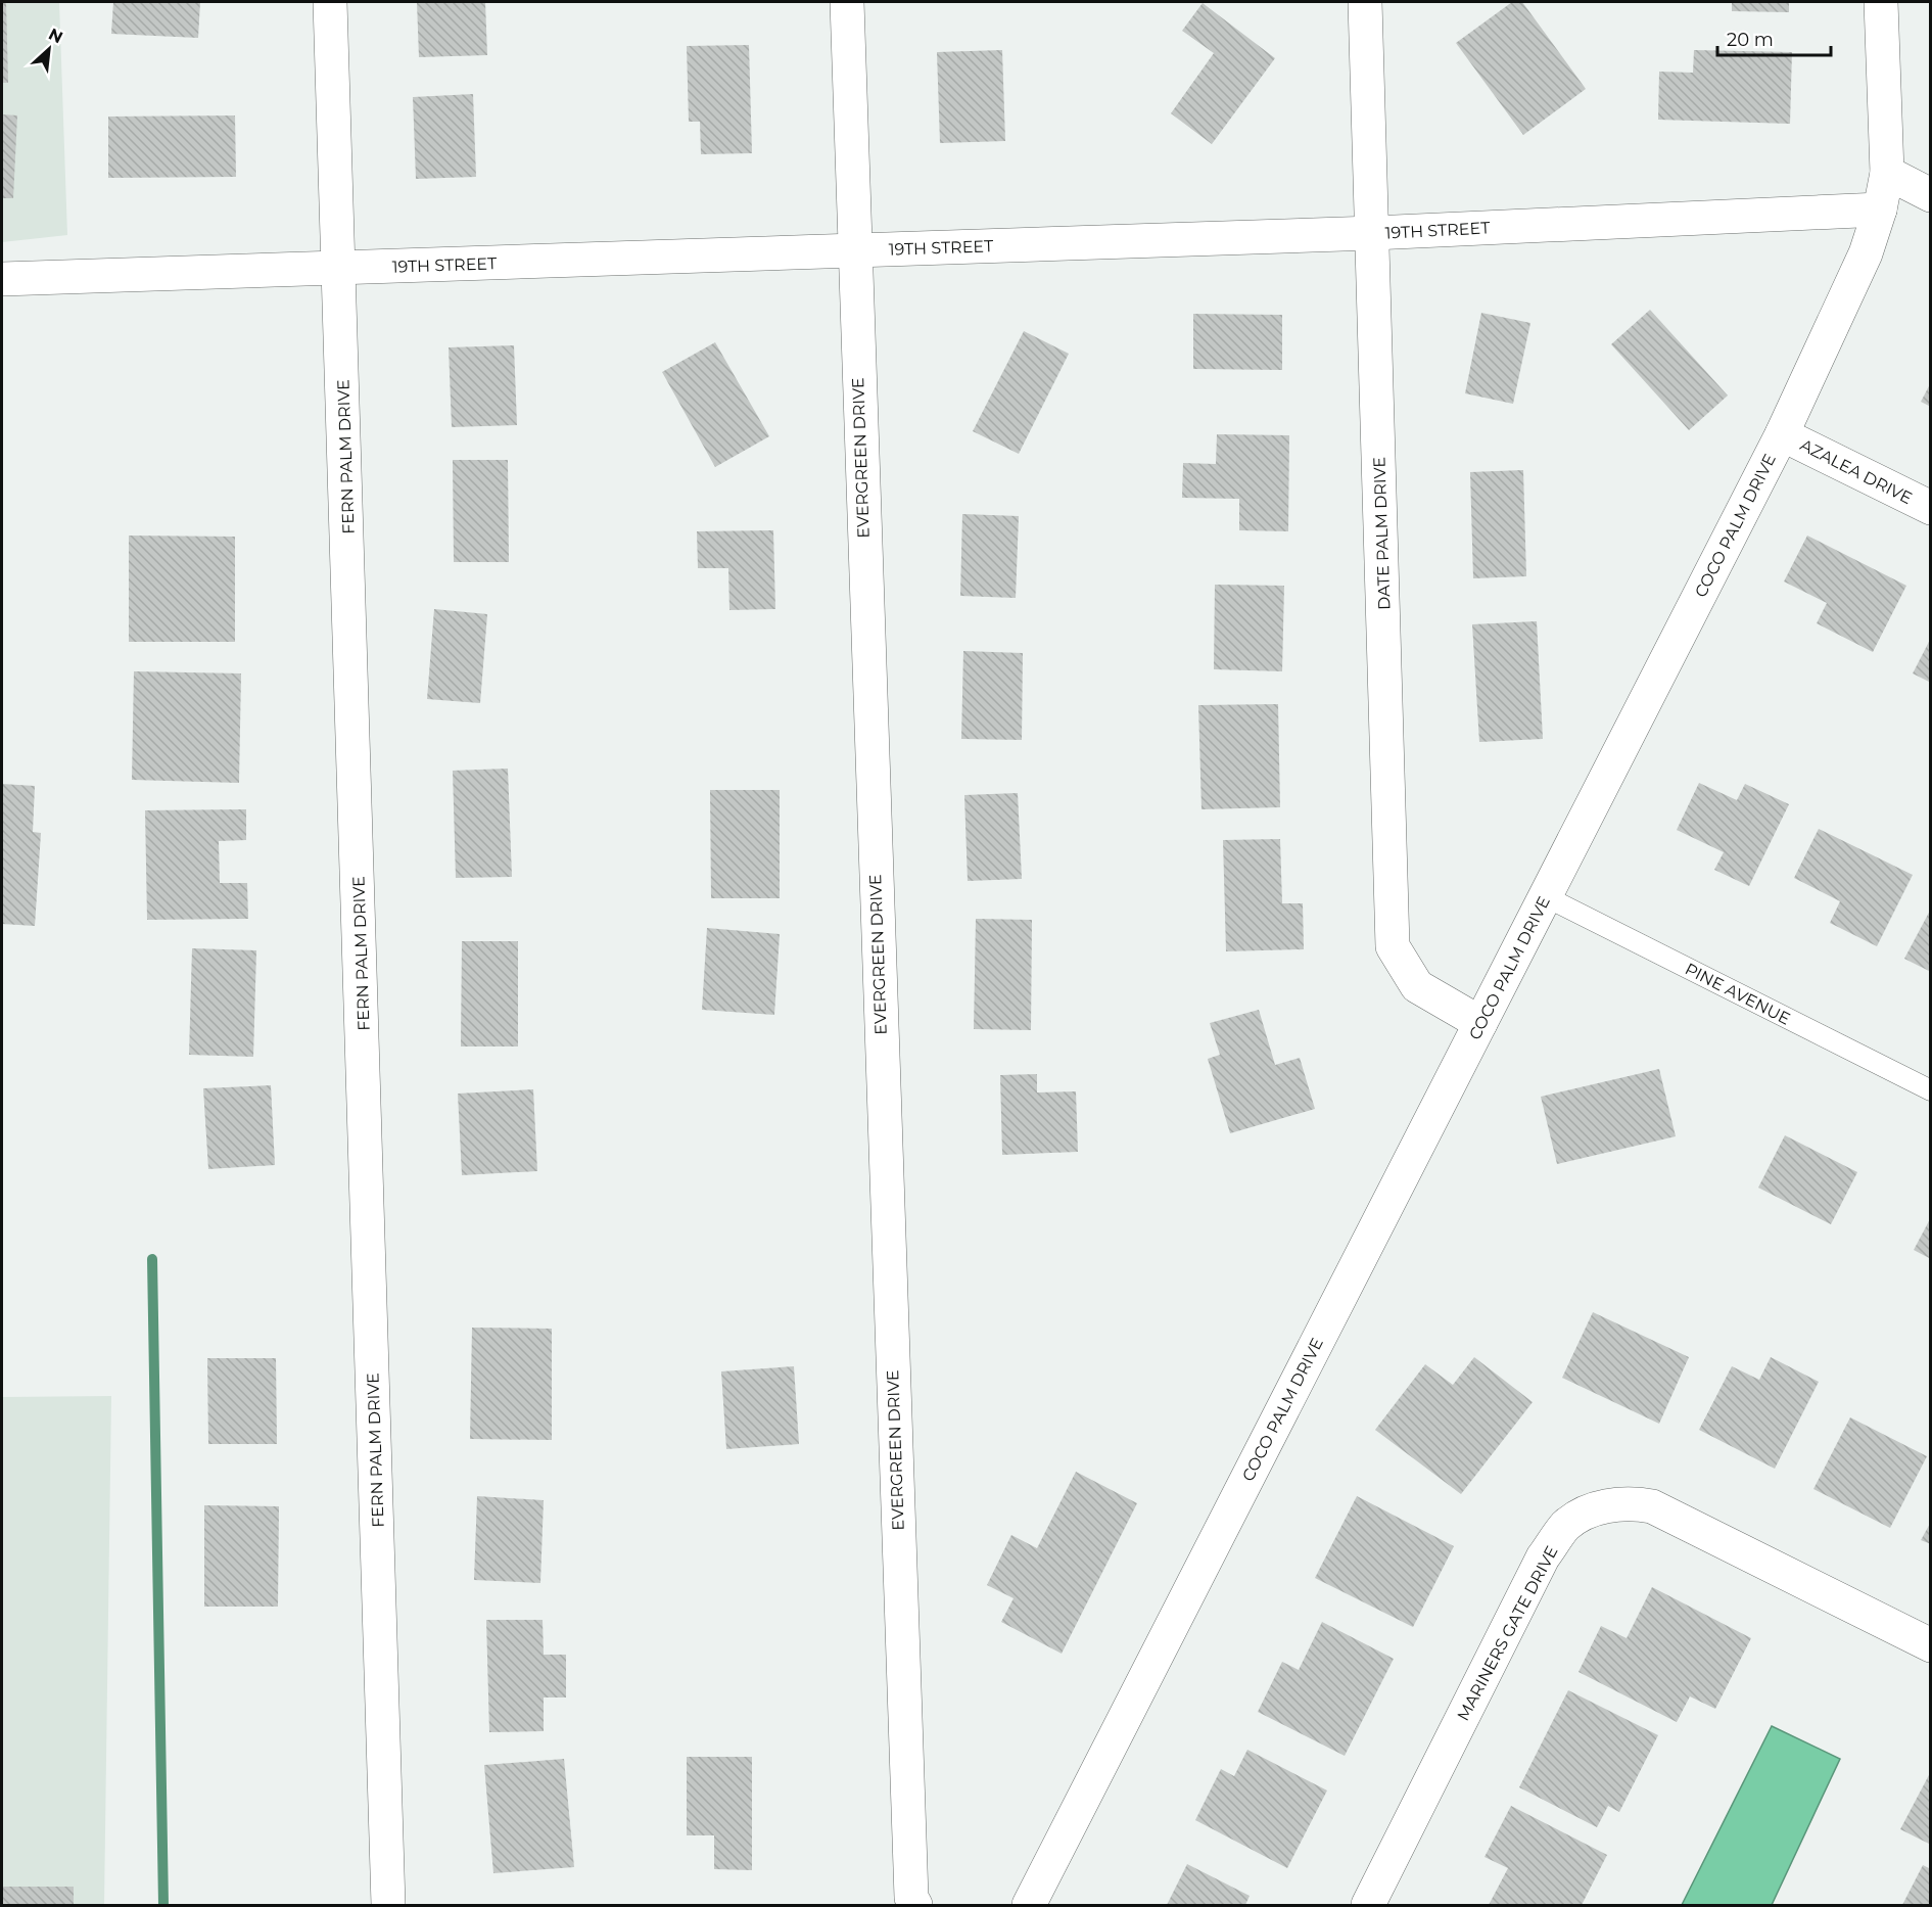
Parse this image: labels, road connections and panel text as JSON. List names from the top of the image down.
{
  "streets": {
    "street": [
      "19TH STREET",
      "FERN PALM DRIVE",
      "EVERGREEN DRIVE",
      "AZALEA DRIVE",
      "COCO PALM DRIVE",
      "DATE PALM DRIVE",
      "MARINERS GATE DRIVE"
    ],
    "lane": ["PINE AVENUE"]
  },
  "crossings": [
    ["19TH STREET", "FERN PALM DRIVE"],
    ["19TH STREET", "EVERGREEN DRIVE"],
    ["19TH STREET", "COCO PALM DRIVE"],
    ["19TH STREET", "DATE PALM DRIVE"],
    ["AZALEA DRIVE", "COCO PALM DRIVE"],
    ["COCO PALM DRIVE", "DATE PALM DRIVE"],
    ["COCO PALM DRIVE", "PINE AVENUE"]
  ],
  "scale_bar": "20 m",
  "north": "top right"
}
